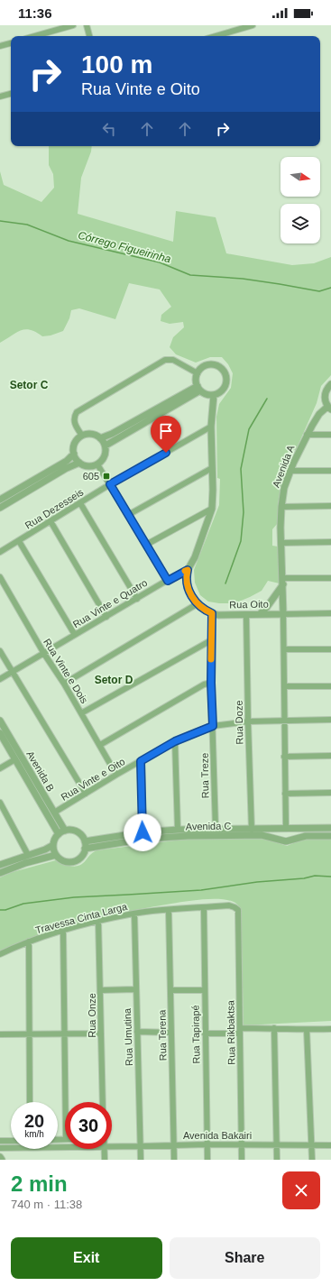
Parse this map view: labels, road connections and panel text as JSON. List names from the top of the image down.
{
  "streets": {
    "street": [
      "Avenida A",
      "Rua Dezesseis",
      "Rua Vinte e Quatro",
      "Rua Oito",
      "Rua Vinte e Dois",
      "Rua Doze",
      "Avenida B",
      "Rua Treze",
      "Rua Vinte e Oito",
      "Avenida C",
      "Travessa Cinta Larga",
      "Rua Onze",
      "Rua Rikbaktsa",
      "Rua Tapirapé",
      "Rua Terena",
      "Rua Umutina",
      "Avenida Bakairi"
    ]
  },
  "crossings": [
    ["Avenida A", "Rua Oito"],
    ["Rua Vinte e Quatro", "Rua Vinte e Dois"],
    ["Rua Oito", "Rua Doze"],
    ["Rua Oito", "Rua Treze"],
    ["Rua Vinte e Dois", "Rua Vinte e Oito"],
    ["Rua Doze", "Rua Vinte e Oito"],
    ["Rua Doze", "Avenida C"],
    ["Avenida B", "Rua Vinte e Oito"],
    ["Avenida B", "Avenida C"],
    ["Rua Treze", "Rua Vinte e Oito"],
    ["Rua Treze", "Avenida C"],
    ["Travessa Cinta Larga", "Rua Onze"],
    ["Travessa Cinta Larga", "Rua Rikbaktsa"],
    ["Travessa Cinta Larga", "Rua Tapirapé"],
    ["Travessa Cinta Larga", "Rua Terena"],
    ["Travessa Cinta Larga", "Rua Umutina"],
    ["Rua Rikbaktsa", "Avenida Bakairi"],
    ["Rua Tapirapé", "Avenida Bakairi"],
    ["Rua Terena", "Avenida Bakairi"],
    ["Rua Umutina", "Avenida Bakairi"]
  ],
  "districts": ["Setor C", "Setor D"],
  "water": ["Córrego Figueirinha"],
  "places": {
    "transit": ["605"]
  },
  "north": "right",
  "page": {
    "status": "11:36",
    "turn": ["100 m", "Rua Vinte e Oito"],
    "speed": "20 km/h",
    "limit": "30",
    "heading": ["2 min", "740 m · 11:38"],
    "buttons": ["Exit", "Share"]
  }
}
